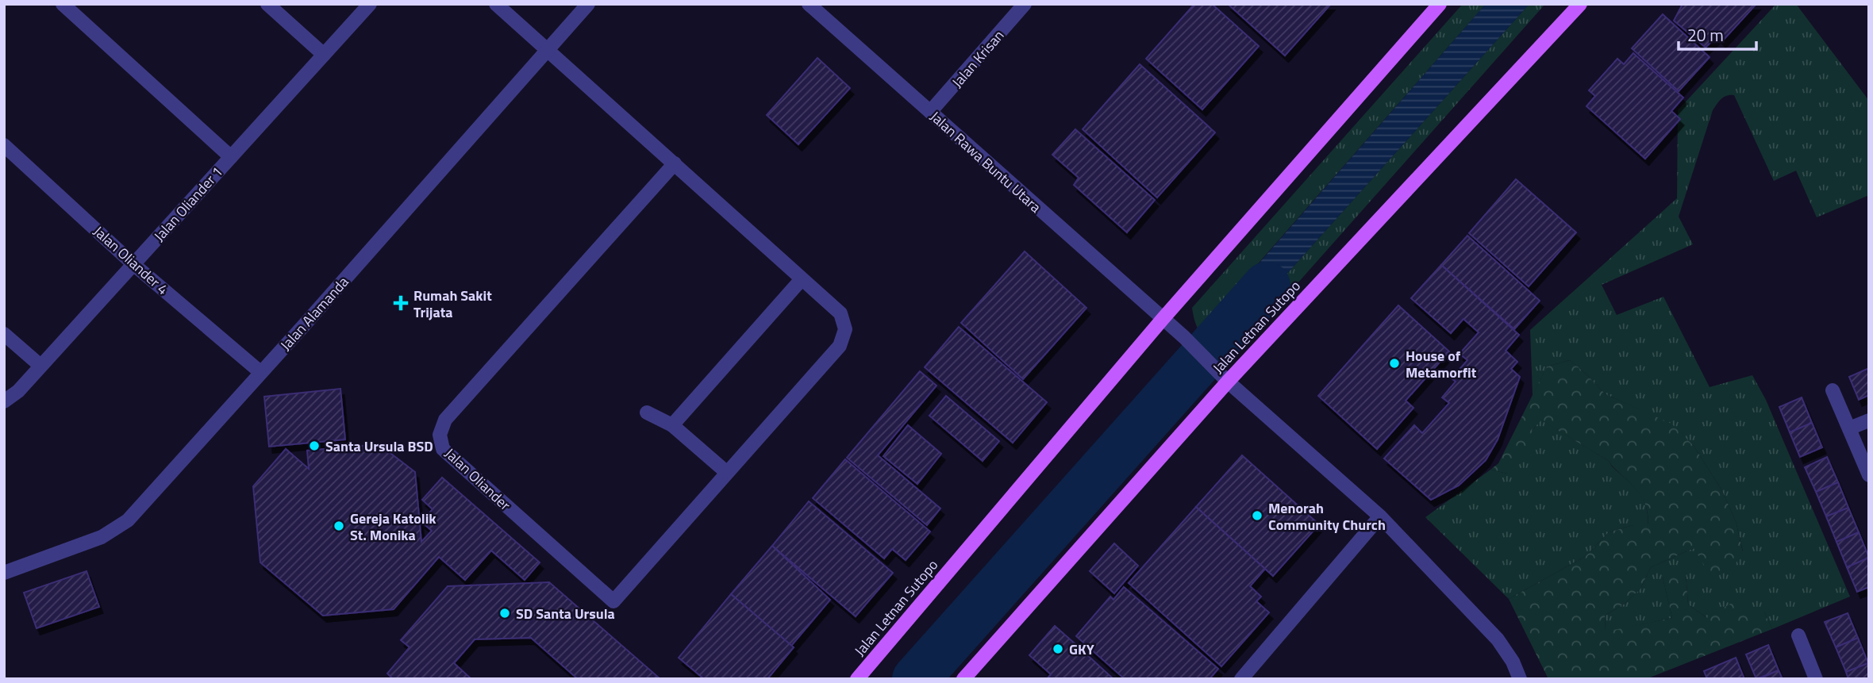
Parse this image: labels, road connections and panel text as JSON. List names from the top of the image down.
{
  "streets": {
    "main road": ["Jalan Letnan Sutopo"],
    "street": [
      "Jalan Krisan",
      "Jalan Rawa Buntu Utara",
      "Jalan Oliander 1",
      "Jalan Oliander 4",
      "Jalan Alamanda",
      "Jalan Oliander"
    ]
  },
  "crossings": [
    ["Jalan Krisan", "Jalan Rawa Buntu Utara"],
    ["Jalan Rawa Buntu Utara", "Jalan Letnan Sutopo"],
    ["Jalan Oliander 1", "Jalan Oliander 4"],
    ["Jalan Oliander 4", "Jalan Alamanda"],
    ["Jalan Alamanda", "Jalan Oliander"]
  ],
  "places": {
    "health": ["Rumah Sakit Trijata"],
    "other": [
      "House of Metamorfit",
      "Santa Ursula BSD",
      "Menorah Community Church",
      "Gereja Katolik St. Monika",
      "SD Santa Ursula",
      "GKY"
    ]
  },
  "scale_bar": "20 m"
}
